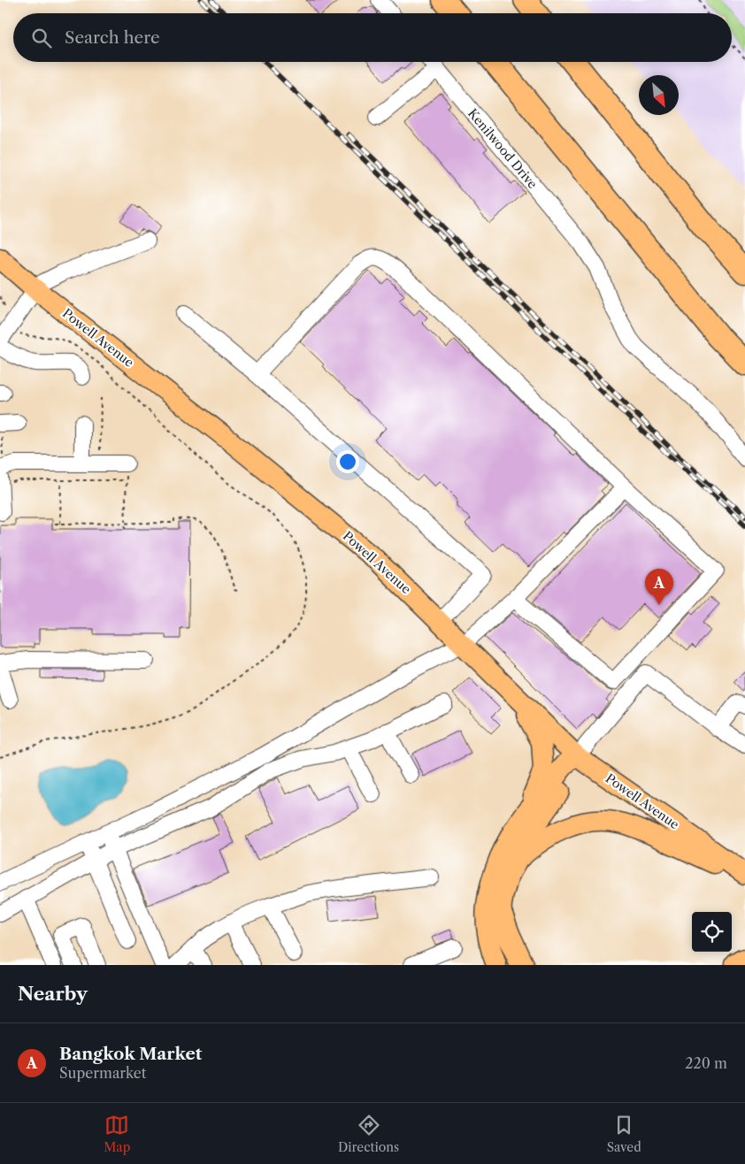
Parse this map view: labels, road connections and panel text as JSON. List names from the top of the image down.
{
  "streets": {
    "main road": ["Powell Avenue"],
    "street": ["Kenilwood Drive"]
  },
  "north": "bottom right",
  "page": {
    "search": "Search here",
    "pins": "A",
    "heading": "Nearby",
    "list": [
      {
        "mark": "A",
        "name": "Bangkok Market",
        "note": "Supermarket",
        "value": "220 m"
      }
    ],
    "nav": ["Map", "Directions", "Saved"]
  }
}
